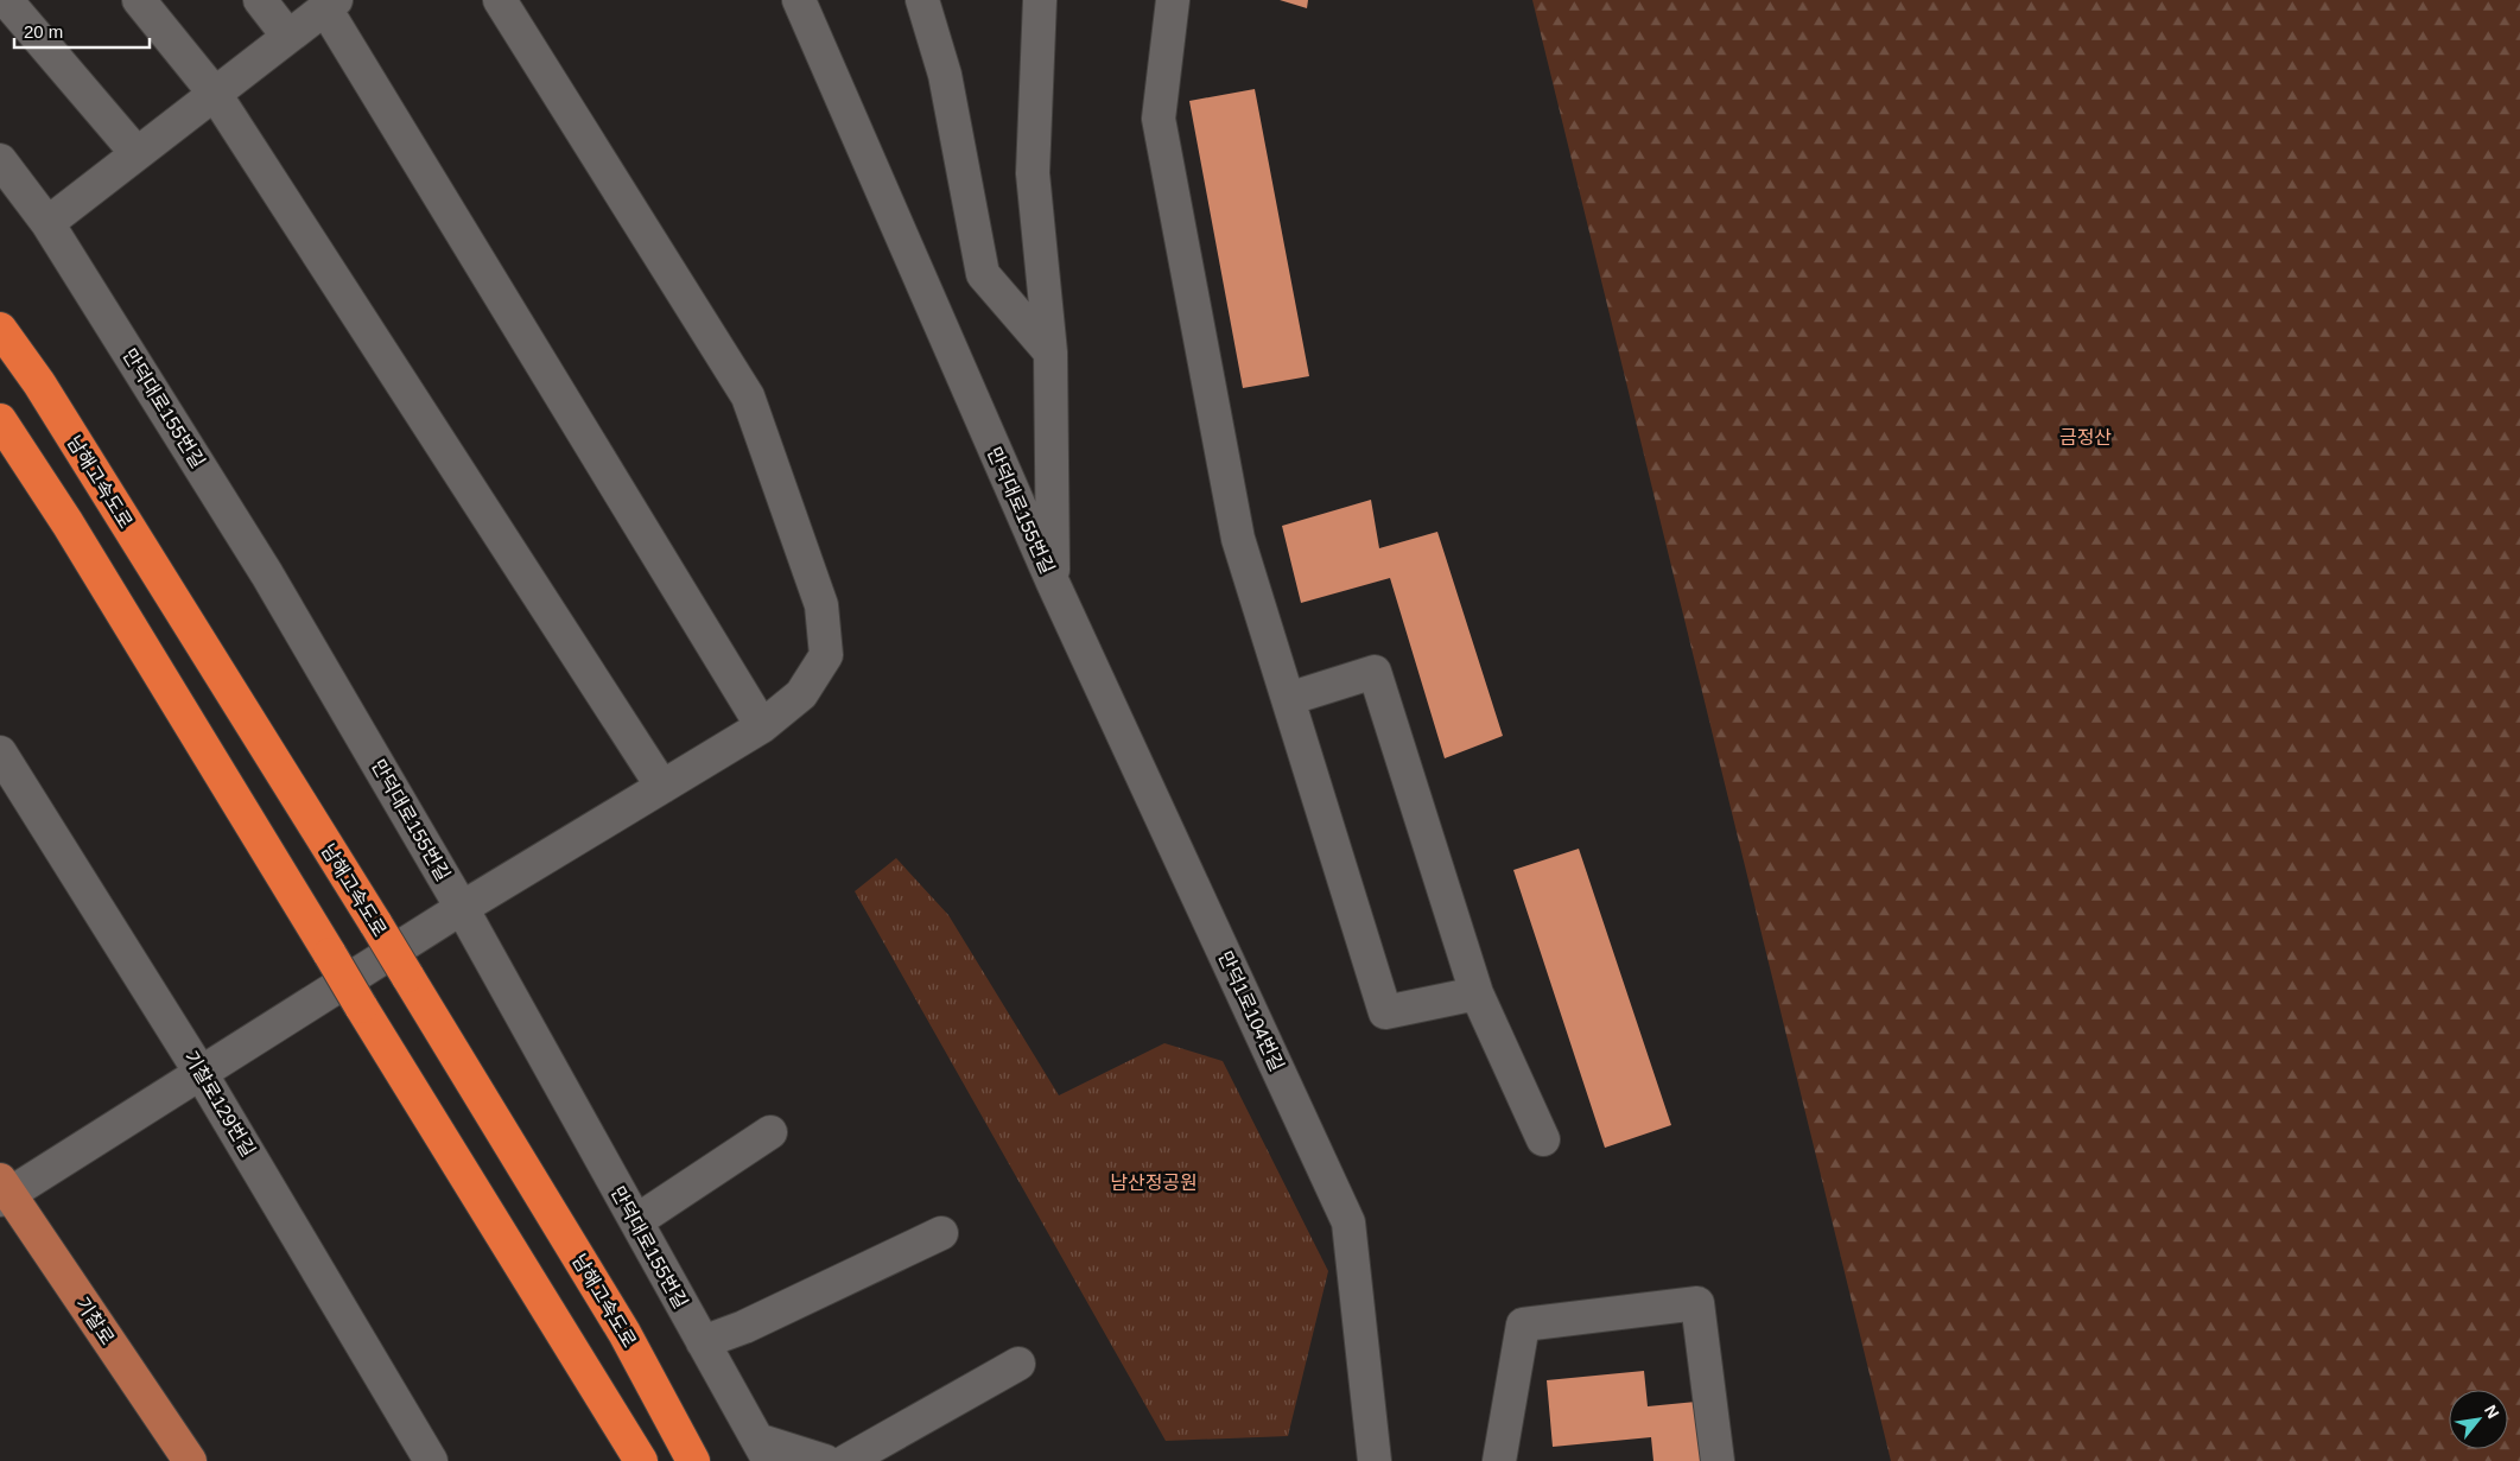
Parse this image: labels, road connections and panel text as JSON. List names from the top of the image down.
{
  "streets": {
    "highway": ["남해고속도로"],
    "main road": ["기찰로"],
    "street": ["만덕대로155번길", "만덕1로104번길", "기찰로129번길"]
  },
  "crossings": [
    ["만덕대로155번길", "만덕1로104번길"]
  ],
  "parks": ["금정산", "남산정공원"],
  "scale_bar": "20 m",
  "north": "top right"
}
